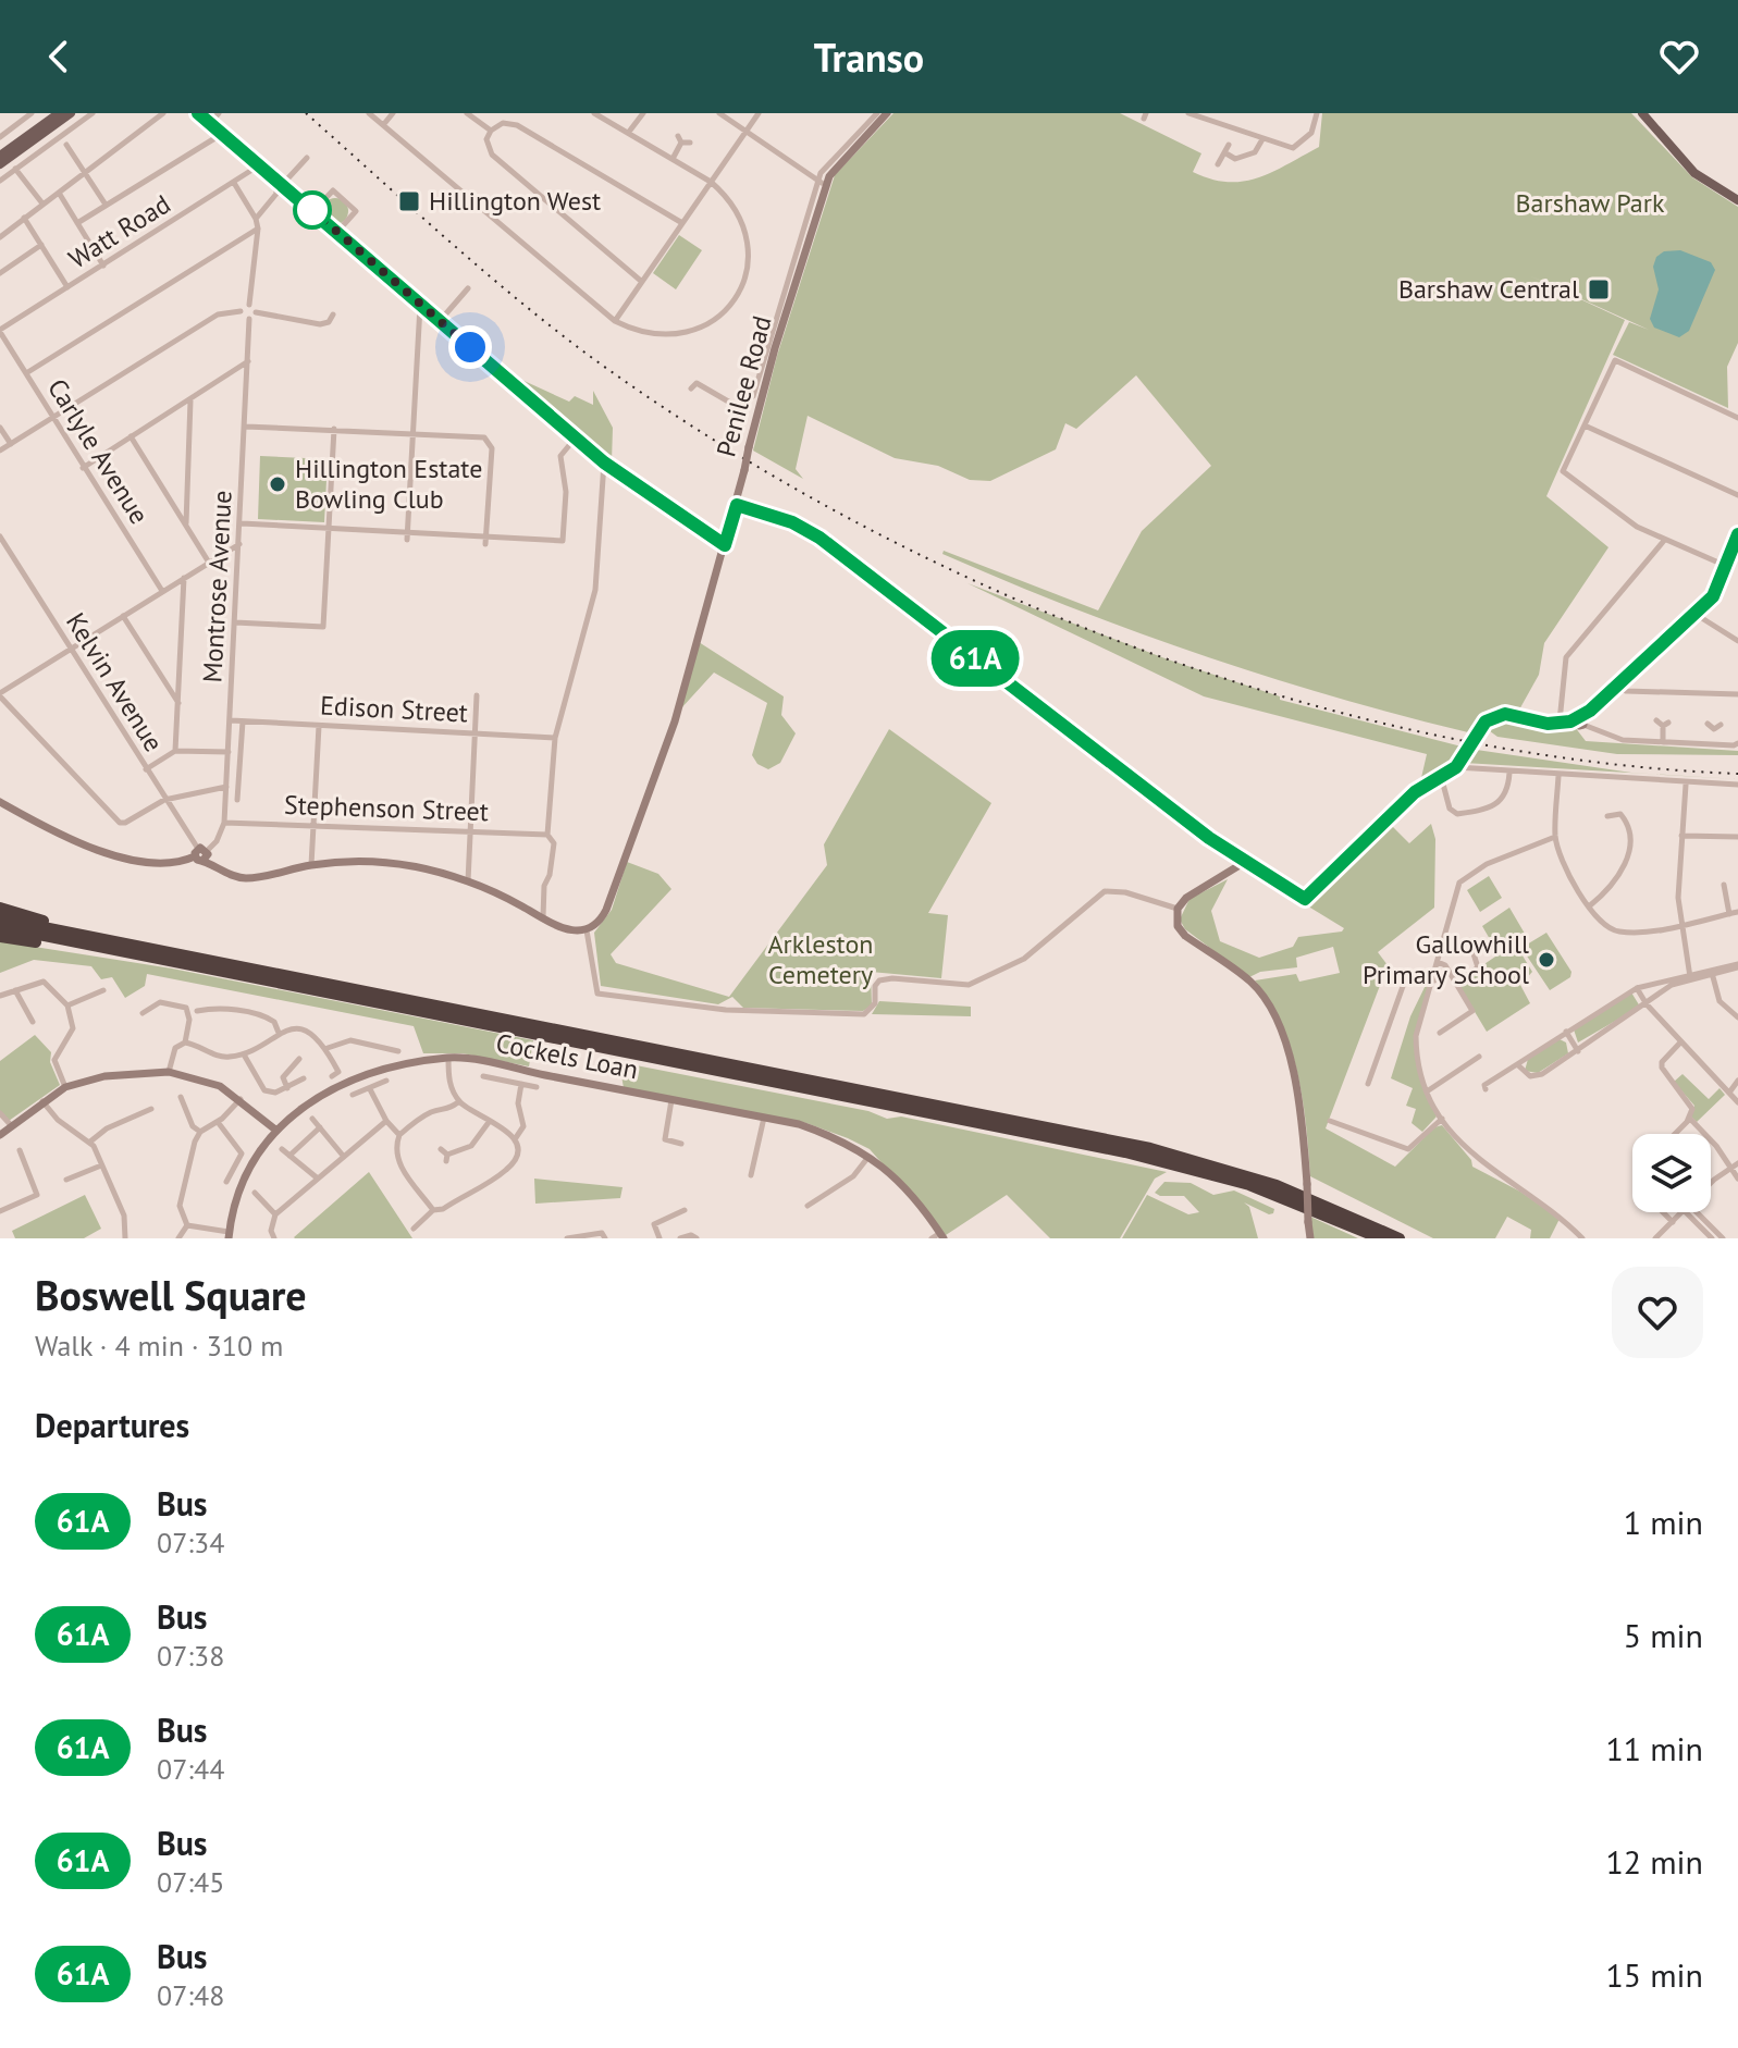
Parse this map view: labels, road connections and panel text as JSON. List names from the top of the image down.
{
  "streets": {
    "street": [
      "Watt Road",
      "Penilee Road",
      "Carlyle Avenue",
      "Montrose Avenue",
      "Kelvin Avenue",
      "Edison Street",
      "Stephenson Street",
      "Cockels Loan"
    ]
  },
  "crossings": [
    ["Watt Road", "Carlyle Avenue"],
    ["Montrose Avenue", "Kelvin Avenue"],
    ["Montrose Avenue", "Edison Street"],
    ["Montrose Avenue", "Stephenson Street"]
  ],
  "parks": ["Barshaw Park", "Arkleston Cemetery"],
  "places": {
    "transit": ["Hillington West", "Barshaw Central"],
    "other": ["Hillington Estate Bowling Club", "Gallowhill Primary School"]
  },
  "lines": ["bus line 61A"],
  "page": {
    "header": "Transo",
    "on_map": "61A",
    "heading": [
      ["Boswell Square", "Walk · 4 min · 310 m"],
      "Departures"
    ],
    "list": [
      {
        "mark": "61A",
        "name": "Bus",
        "note": "07:34",
        "value": "1 min"
      },
      {
        "mark": "61A",
        "name": "Bus",
        "note": "07:38",
        "value": "5 min"
      },
      {
        "mark": "61A",
        "name": "Bus",
        "note": "07:44",
        "value": "11 min"
      },
      {
        "mark": "61A",
        "name": "Bus",
        "note": "07:45",
        "value": "12 min"
      },
      {
        "mark": "61A",
        "name": "Bus",
        "note": "07:48",
        "value": "15 min"
      }
    ]
  }
}
